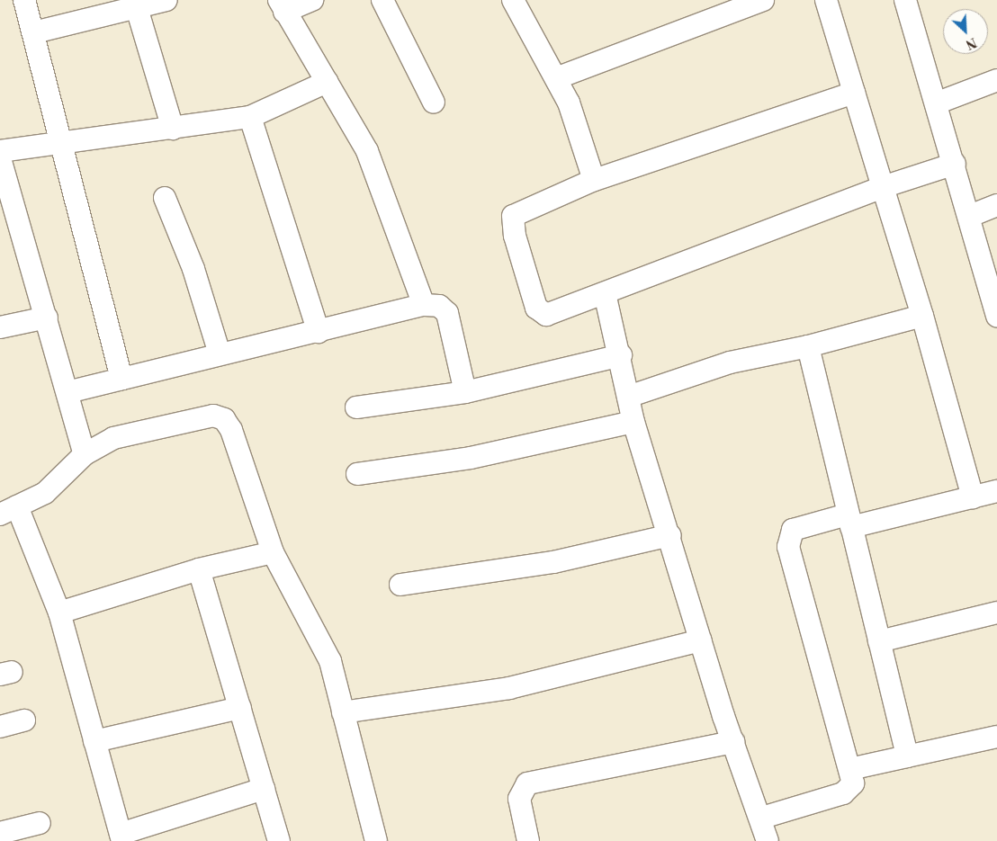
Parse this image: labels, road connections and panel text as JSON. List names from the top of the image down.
{
  "north": "bottom right"
}
